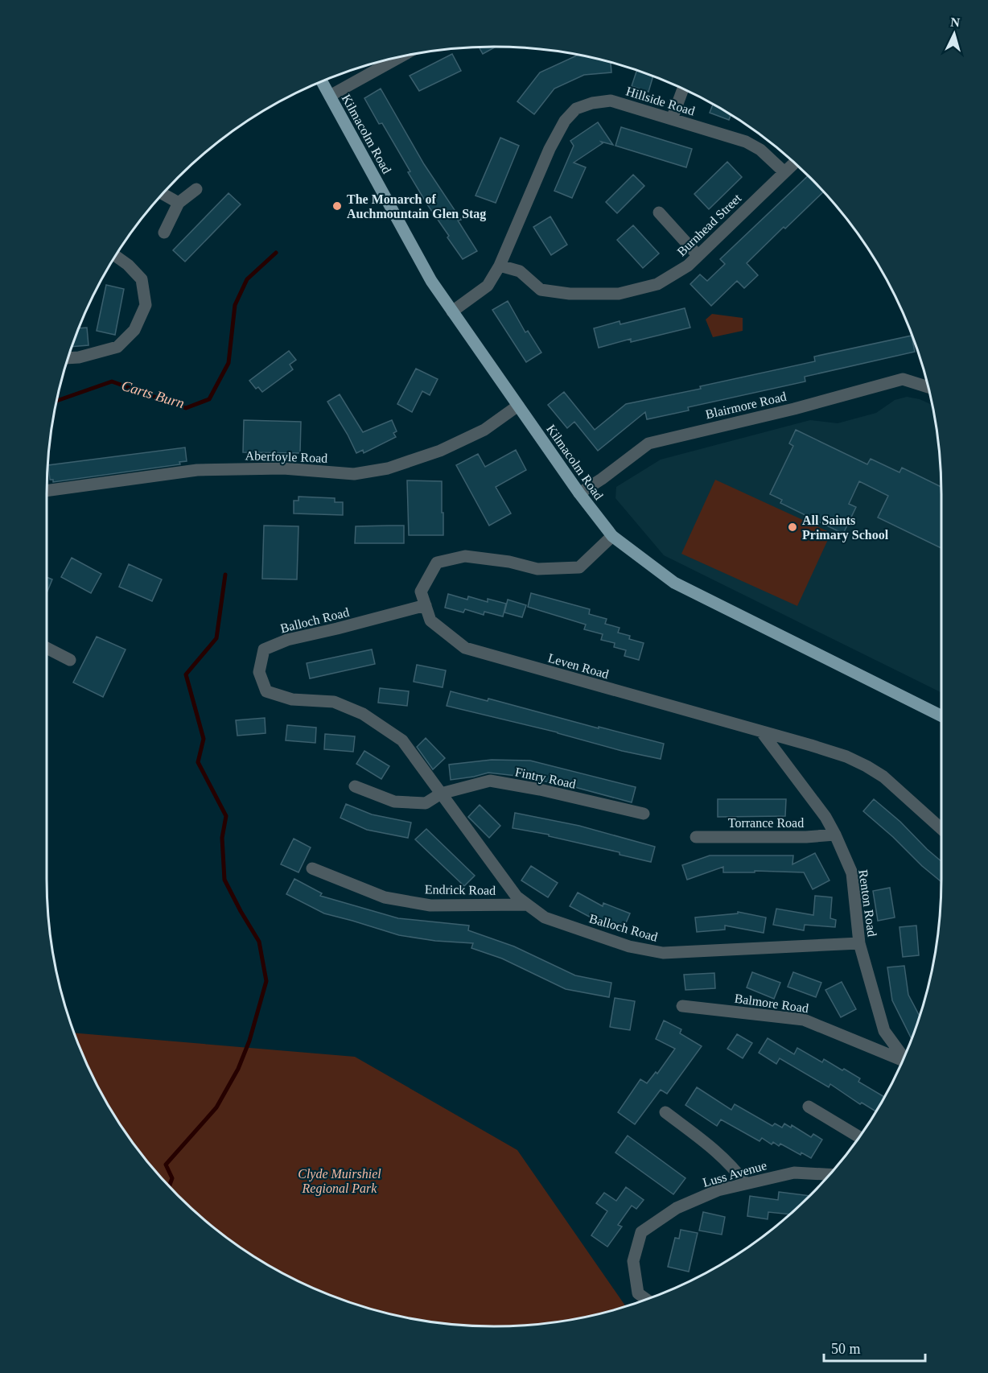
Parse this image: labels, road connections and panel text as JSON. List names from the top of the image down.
{
  "streets": {
    "main road": ["Kilmacolm Road"],
    "street": [
      "Hillside Road",
      "Burnhead Street",
      "Blairmore Road",
      "Aberfoyle Road",
      "Balloch Road",
      "Leven Road",
      "Fintry Road",
      "Torrance Road",
      "Endrick Road",
      "Renton Road",
      "Balmore Road",
      "Luss Avenue"
    ]
  },
  "crossings": [
    ["Hillside Road", "Burnhead Street"],
    ["Kilmacolm Road", "Blairmore Road"],
    ["Kilmacolm Road", "Aberfoyle Road"],
    ["Kilmacolm Road", "Leven Road"],
    ["Balloch Road", "Leven Road"],
    ["Balloch Road", "Fintry Road"],
    ["Balloch Road", "Endrick Road"],
    ["Balloch Road", "Renton Road"],
    ["Leven Road", "Renton Road"],
    ["Torrance Road", "Renton Road"]
  ],
  "water": ["Carts Burn"],
  "parks": ["Clyde Muirshiel Regional Park"],
  "places": ["The Monarch of Auchmountain Glen Stag", "All Saints Primary School"],
  "scale_bar": "50 m",
  "north": "top"
}
